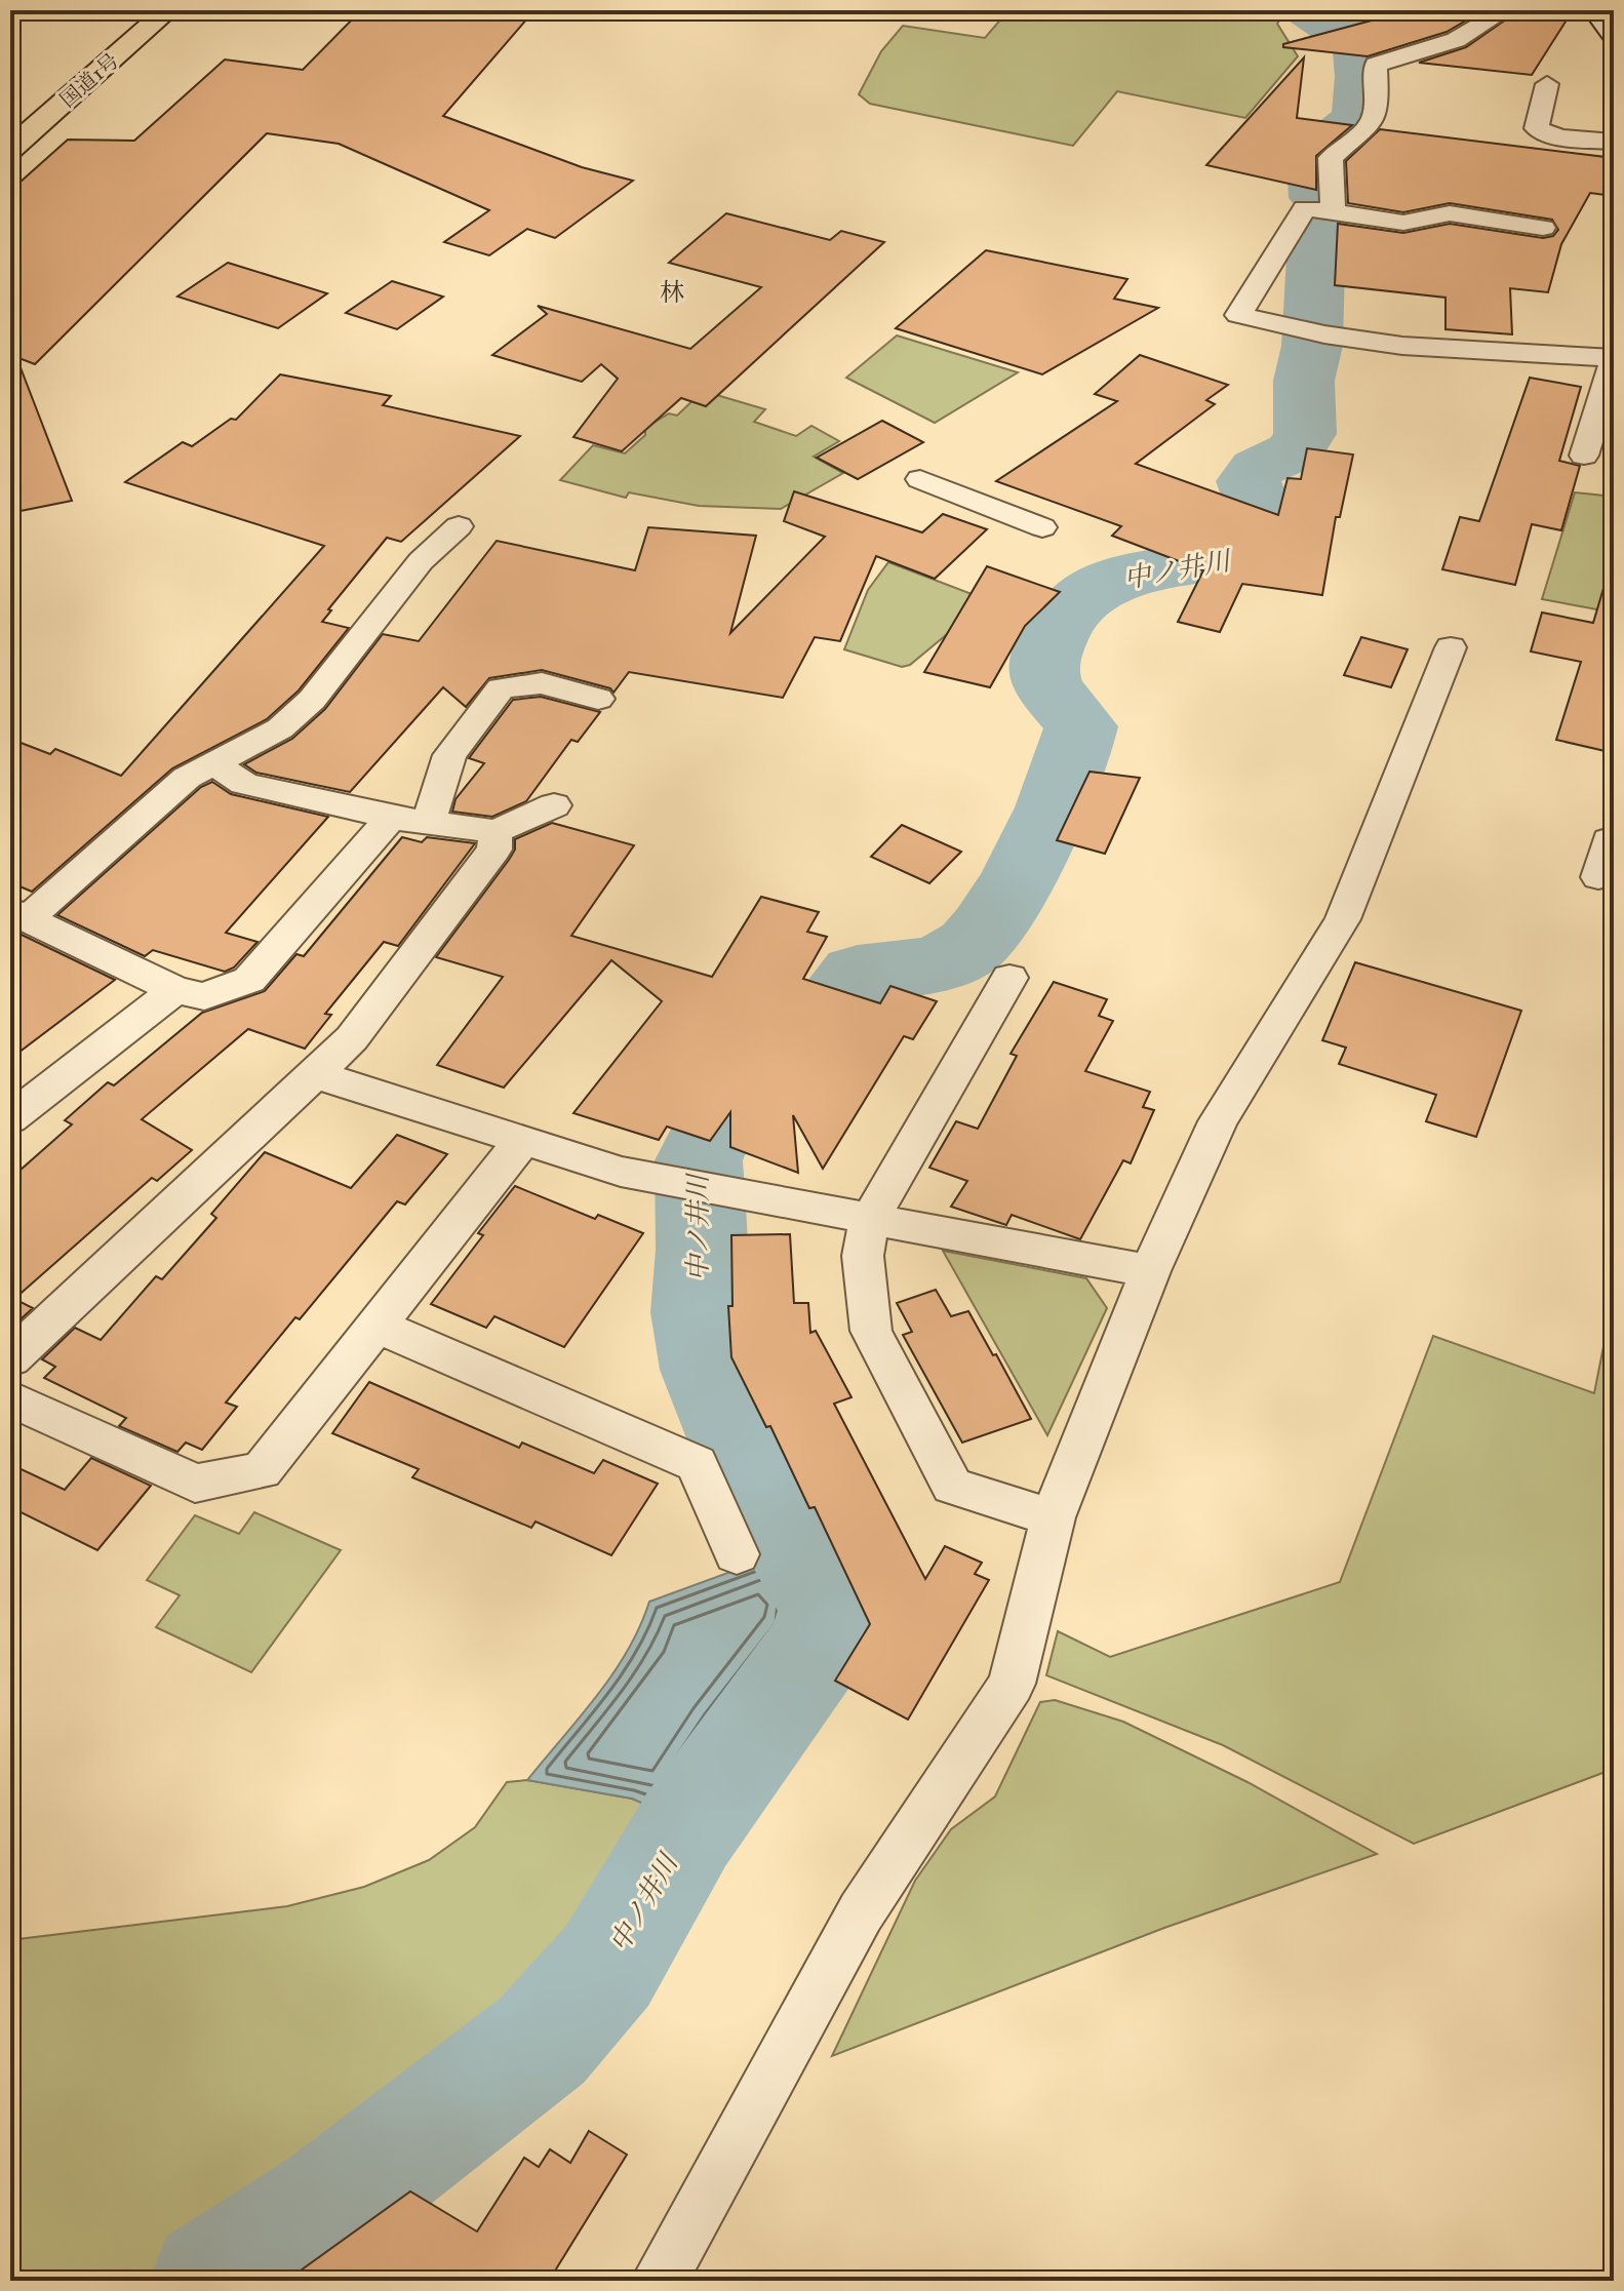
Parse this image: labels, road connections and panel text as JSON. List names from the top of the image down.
{
  "streets": {
    "highway": ["国道1号"]
  },
  "districts": ["林"],
  "water": ["中ノ井川"]
}
